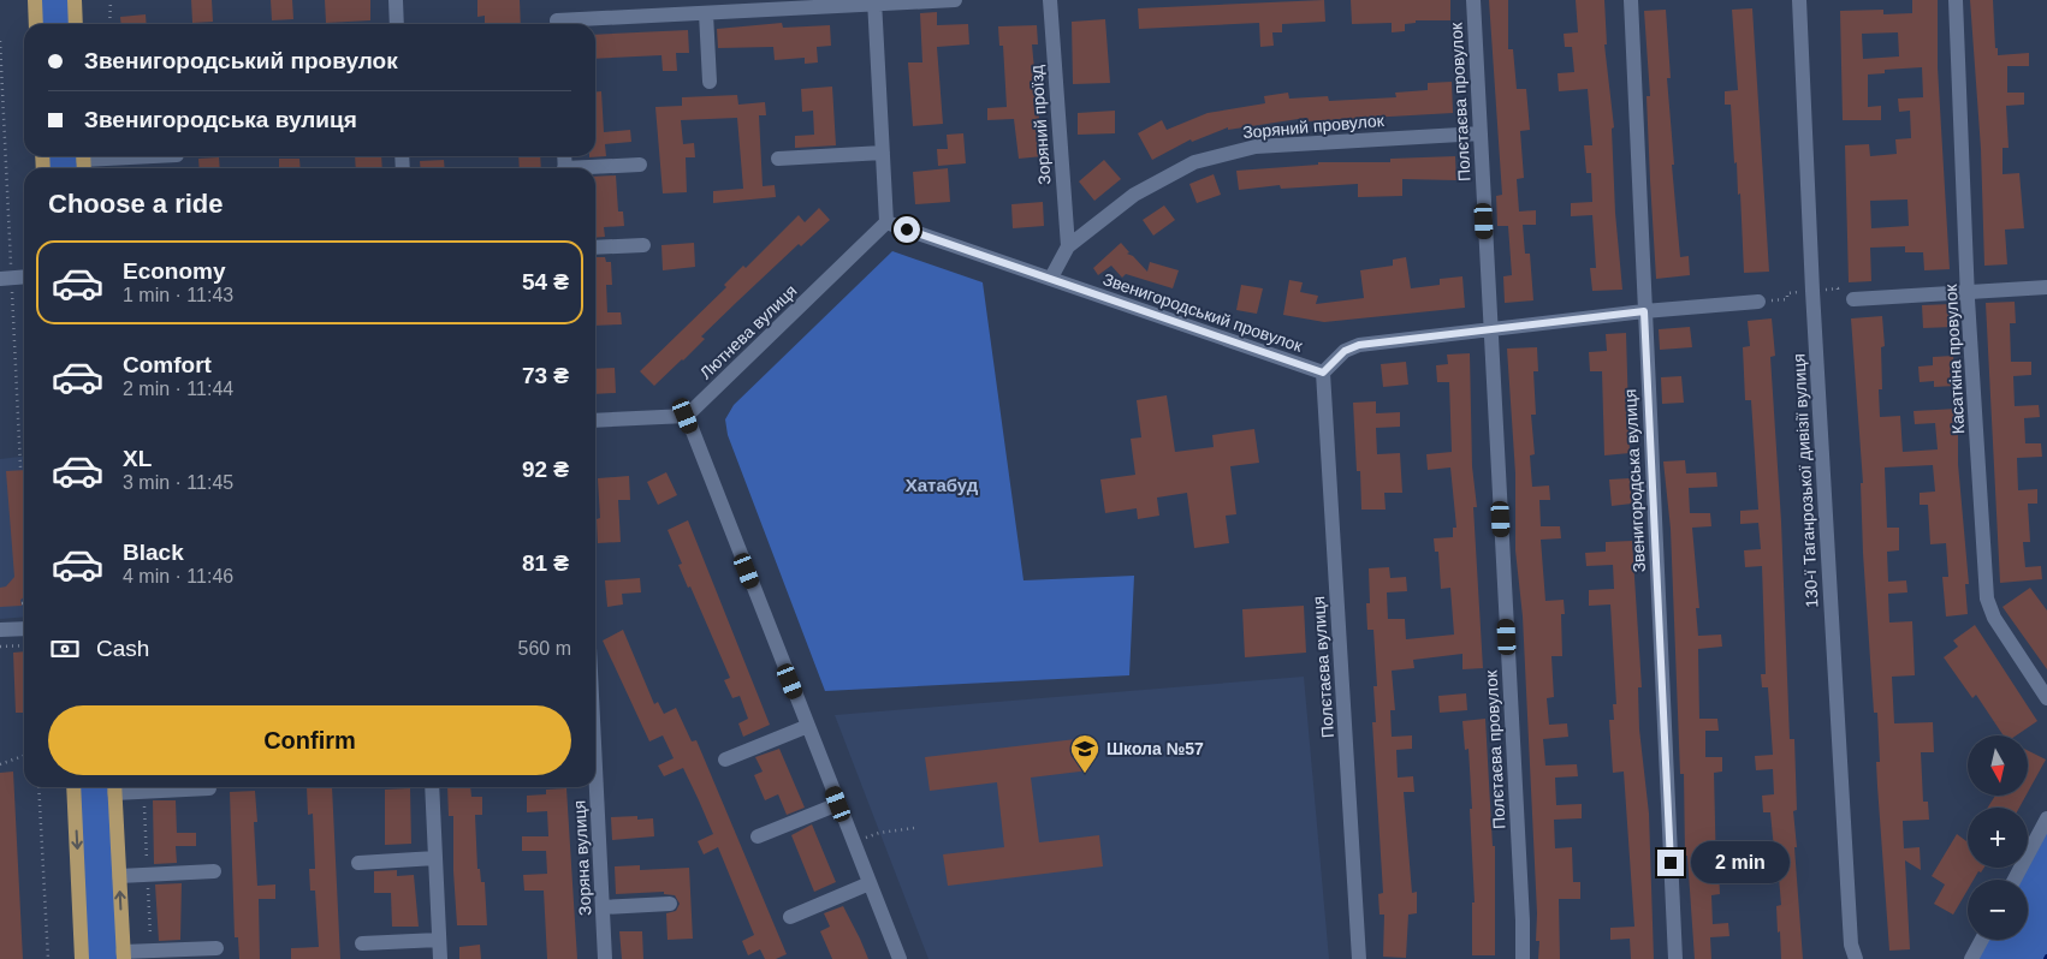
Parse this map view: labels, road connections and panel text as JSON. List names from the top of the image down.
{
  "streets": {
    "street": [
      "Полєтаєва провулок",
      "Зоряний проїзд",
      "Зоряний провулок",
      "Звенигородський провулок",
      "Лютнева вулиця",
      "Касаткіна провулок",
      "Звенигородська вулиця",
      "130-ї Таганрозької дивізії вулиця",
      "Полєтаєва вулиця",
      "Зоряна вулиця"
    ]
  },
  "crossings": [
    ["Полєтаєва провулок", "Зоряний провулок"],
    ["Зоряний проїзд", "Зоряний провулок"],
    ["Зоряний провулок", "Звенигородський провулок"],
    ["Звенигородський провулок", "Лютнева вулиця"],
    ["Звенигородський провулок", "Полєтаєва вулиця"]
  ],
  "districts": ["Хатабуд"],
  "places": {
    "school or university": ["Школа №57"]
  },
  "north": "bottom",
  "page": {
    "banner": ["Звенигородський провулок", "Звенигородська вулиця"],
    "heading": "Choose a ride",
    "list": [
      {
        "name": "Economy",
        "note": "1 min · 11:43",
        "value": "54 ₴"
      },
      {
        "name": "Comfort",
        "note": "2 min · 11:44",
        "value": "73 ₴"
      },
      {
        "name": "XL",
        "note": "3 min · 11:45",
        "value": "92 ₴"
      },
      {
        "name": "Black",
        "note": "4 min · 11:46",
        "value": "81 ₴"
      }
    ],
    "pay": ["Cash", "560 m"],
    "buttons": "Confirm",
    "map_buttons": ["+", "−"],
    "bubble": "2 min"
  }
}
